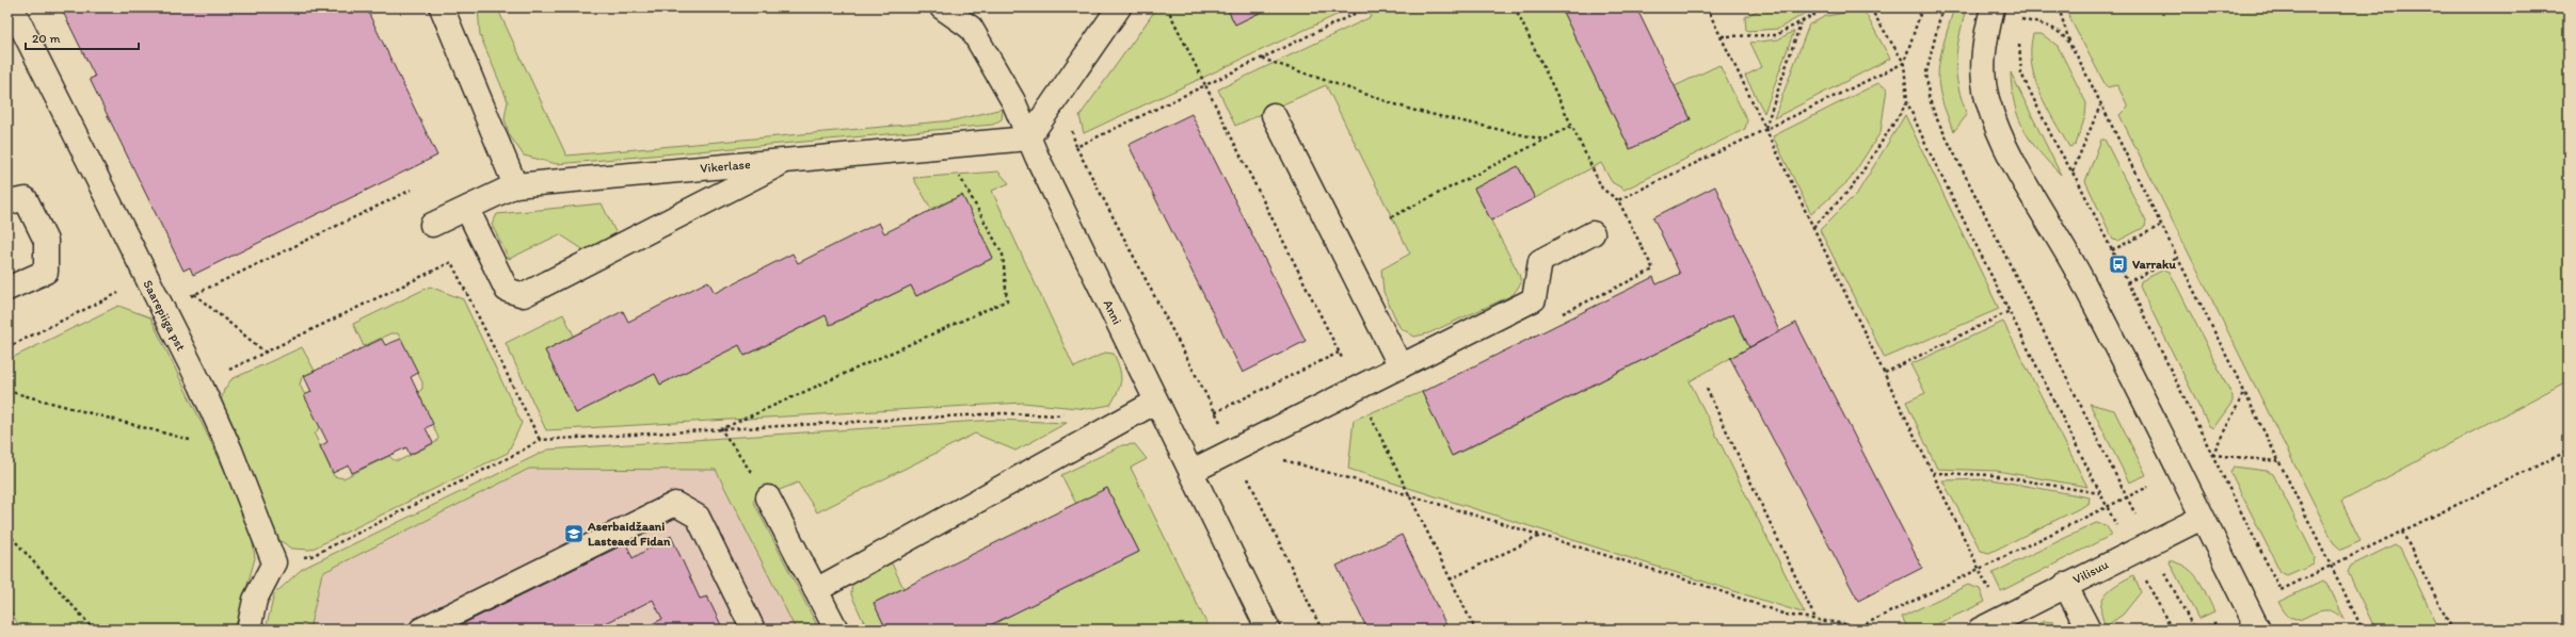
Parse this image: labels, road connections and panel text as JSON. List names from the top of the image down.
{
  "streets": {
    "street": [
      "Vikerlase",
      "Anni",
      "Saarepiiga pst",
      "Vilisuu"
    ]
  },
  "crossings": [
    ["Vikerlase", "Anni"]
  ],
  "places": {
    "bus stop": ["Varraku"],
    "school or university": ["Aserbaidžaani Lasteaed Fidan"]
  },
  "scale_bar": "20 m"
}
